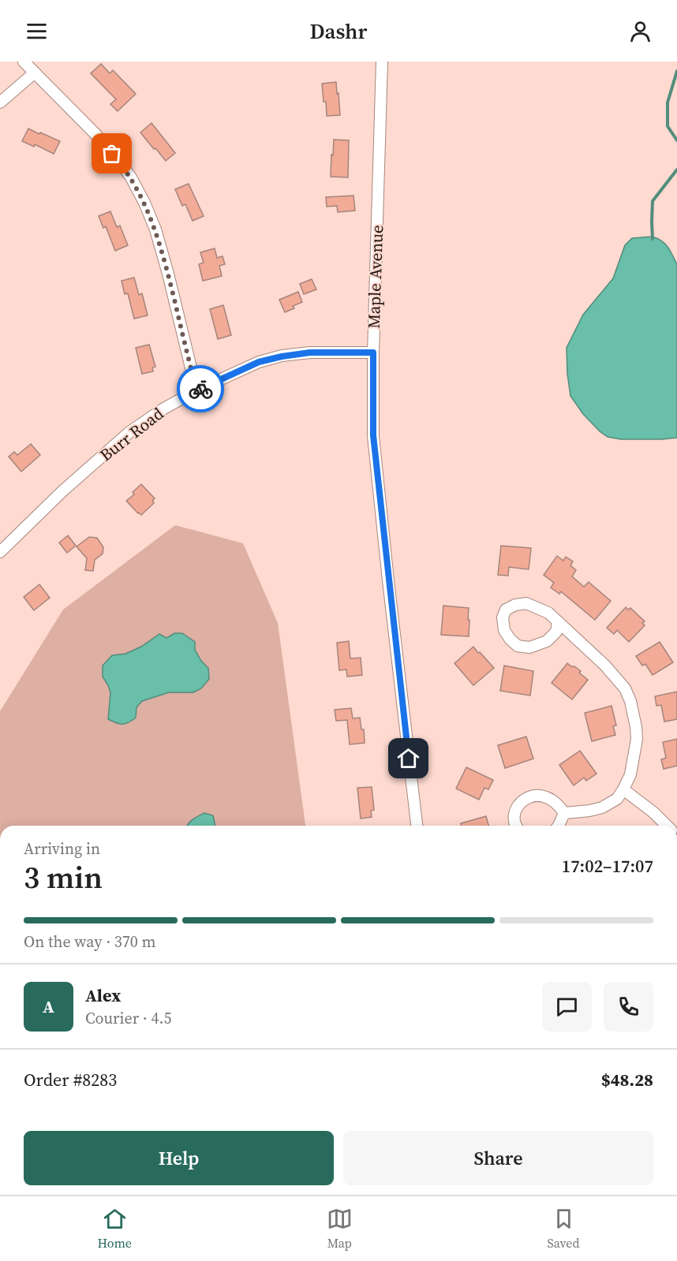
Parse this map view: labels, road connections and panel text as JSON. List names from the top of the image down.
{
  "streets": {
    "street": ["Maple Avenue", "Burr Road"]
  },
  "crossings": [
    ["Maple Avenue", "Burr Road"]
  ],
  "page": {
    "header": "Dashr",
    "heading": ["3 min", "Arriving in", "17:02–17:07"],
    "panel": [
      "Alex",
      "Courier · 4.5",
      "Order #8283",
      "$48.28"
    ],
    "bar": "On the way · 370 m",
    "round": "A",
    "buttons": ["Help", "Share"],
    "tabs": ["Home", "Map", "Saved"]
  }
}
